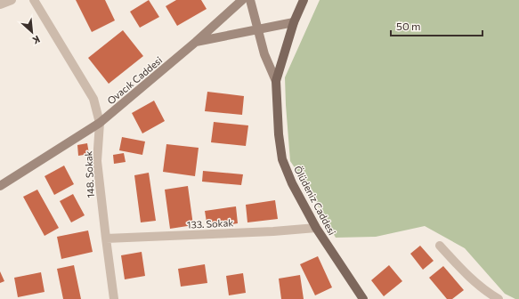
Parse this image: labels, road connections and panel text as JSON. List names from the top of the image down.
{
  "streets": {
    "main road": ["Ovacık Caddesi", "Ölüdeniz Caddesi"],
    "street": ["148. Sokak", "133. Sokak"]
  },
  "crossings": [
    ["Ovacık Caddesi", "148. Sokak"],
    ["Ovacık Caddesi", "Ölüdeniz Caddesi"],
    ["148. Sokak", "133. Sokak"],
    ["Ölüdeniz Caddesi", "133. Sokak"]
  ],
  "scale_bar": "50 m",
  "north": "bottom right"
}
